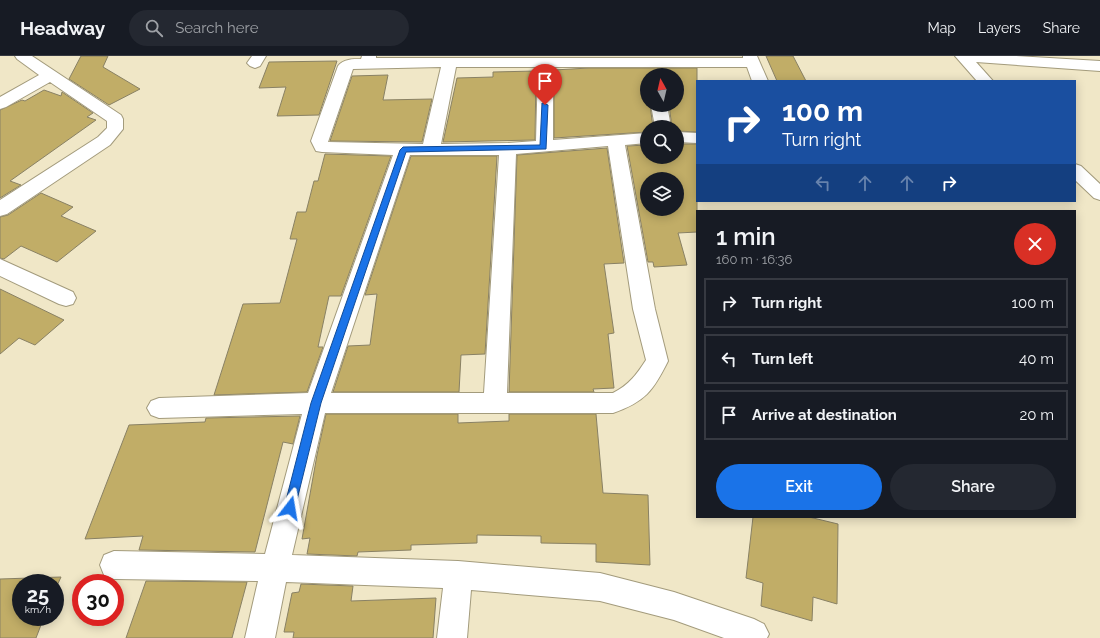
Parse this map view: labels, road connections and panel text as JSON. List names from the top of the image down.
{
  "north": "top",
  "page": {
    "header": "Headway",
    "search": "Search here",
    "nav": ["Map", "Layers", "Share"],
    "turn": ["100 m", "Turn right"],
    "heading": ["1 min", "160 m · 16:36"],
    "list": [
      {
        "name": "Turn right",
        "value": "100 m"
      },
      {
        "name": "Turn left",
        "value": "40 m"
      },
      {
        "name": "Arrive at destination",
        "value": "20 m"
      }
    ],
    "buttons": ["Exit", "Share"],
    "speed": "25 km/h",
    "limit": "30"
  }
}
